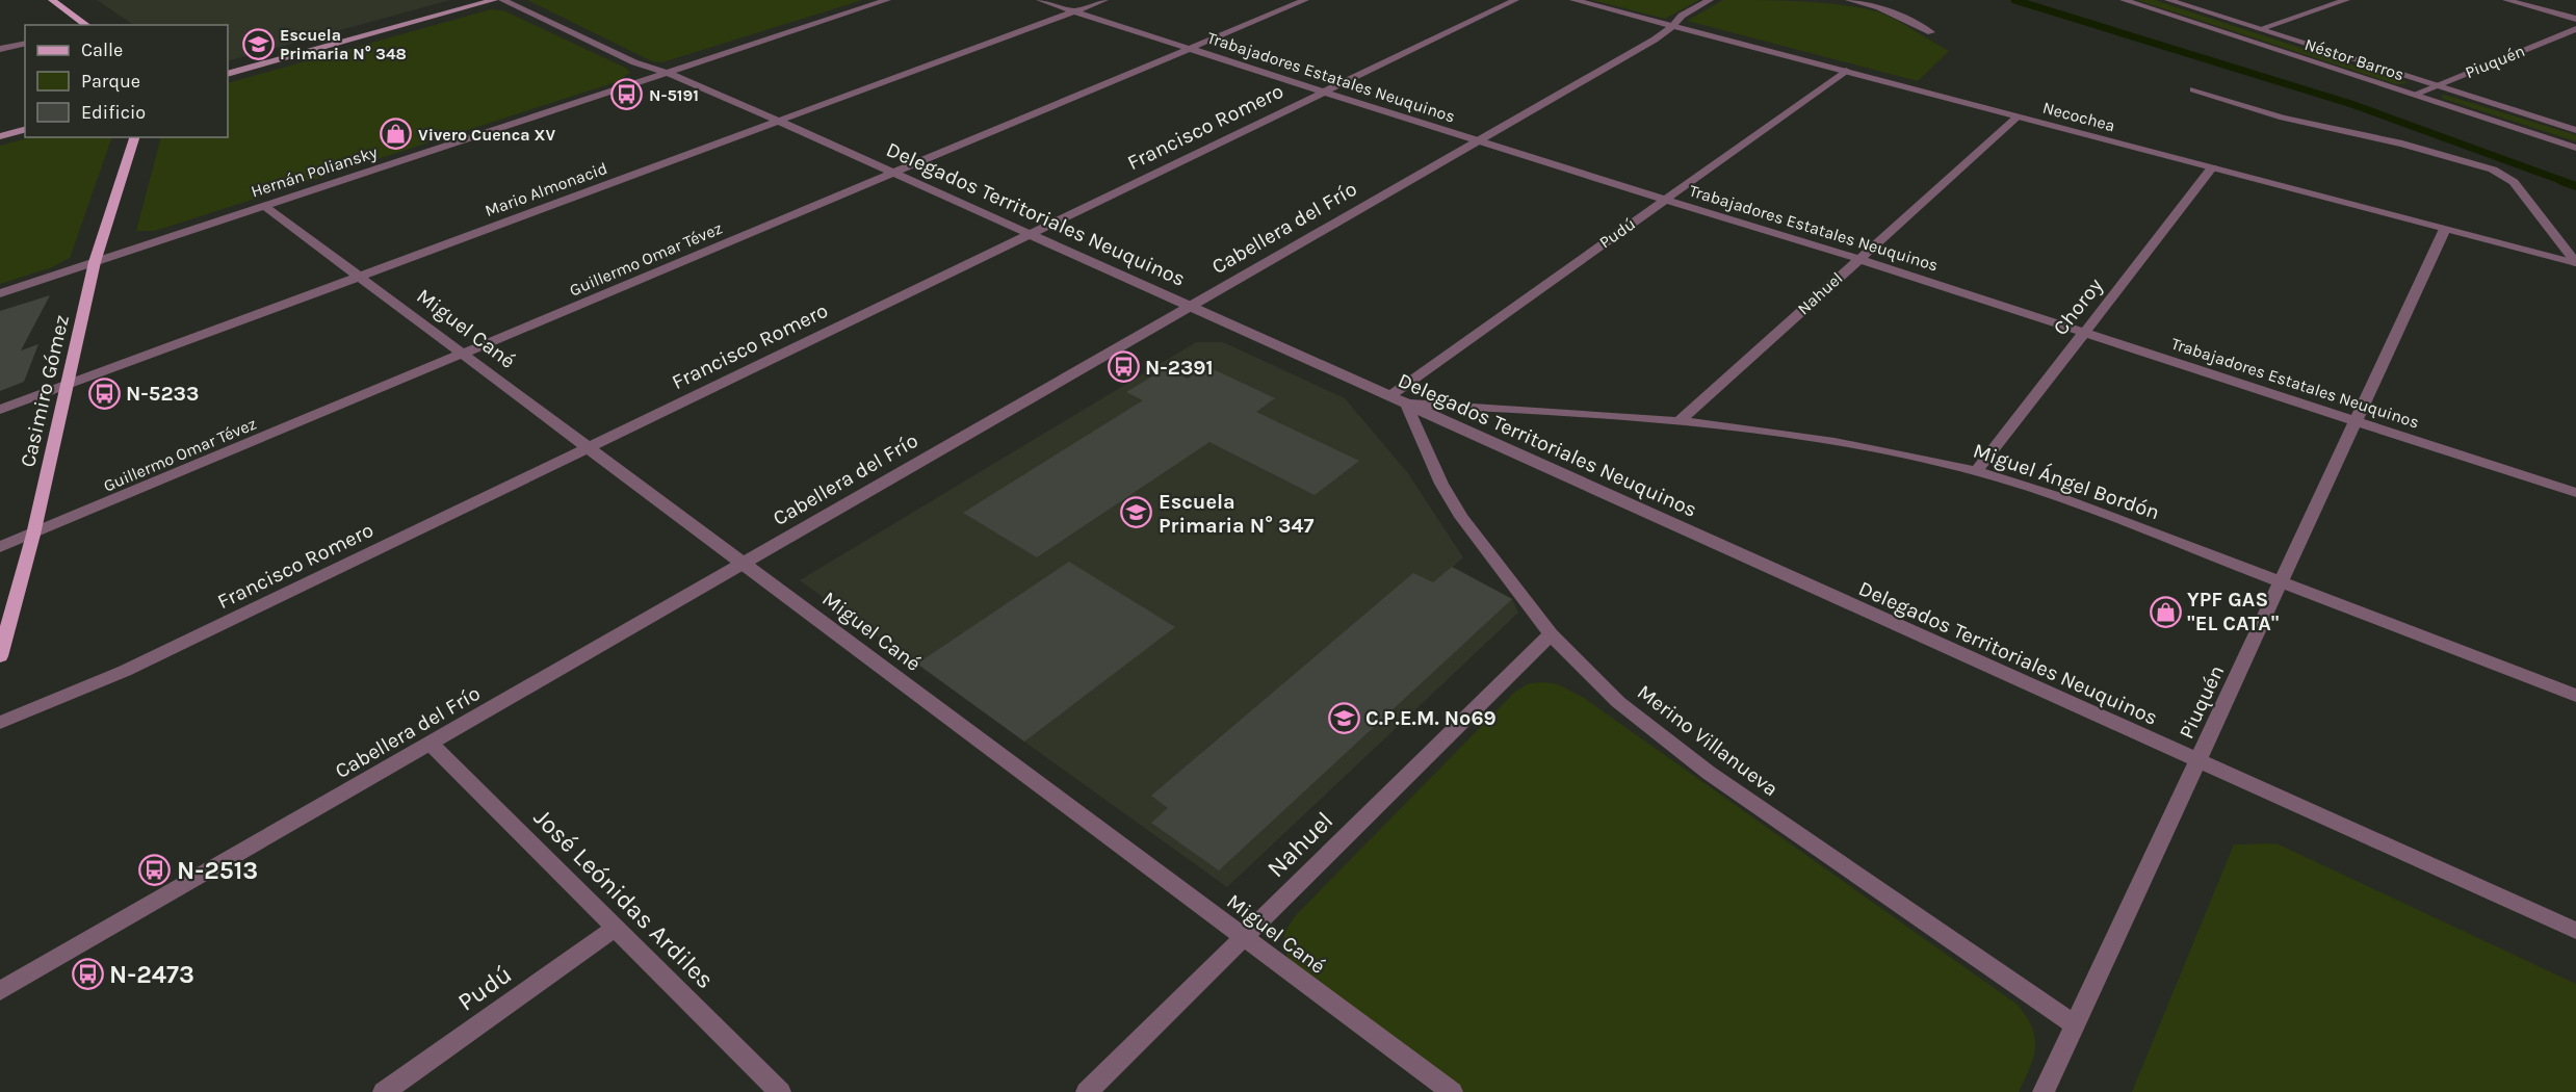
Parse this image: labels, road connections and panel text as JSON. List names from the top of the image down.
{
  "streets": {
    "main road": ["Casimiro Gómez"],
    "street": [
      "Néstor Barros",
      "Piuquén",
      "Trabajadores Estatales Neuquinos",
      "Necochea",
      "Francisco Romero",
      "Hernán Poliansky",
      "Mario Almonacid",
      "Delegados Territoriales Neuquinos",
      "Cabellera del Frío",
      "Pudú",
      "Guillermo Omar Tévez",
      "Nahuel",
      "Choroy",
      "Miguel Cané",
      "Miguel Ángel Bordón",
      "Merino Villanueva",
      "José Leónidas Ardiles"
    ]
  },
  "crossings": [
    ["Néstor Barros", "Piuquén"],
    ["Piuquén", "Trabajadores Estatales Neuquinos"],
    ["Piuquén", "Necochea"],
    ["Piuquén", "Delegados Territoriales Neuquinos"],
    ["Piuquén", "Miguel Ángel Bordón"],
    ["Piuquén", "Merino Villanueva"],
    ["Trabajadores Estatales Neuquinos", "Francisco Romero"],
    ["Trabajadores Estatales Neuquinos", "Mario Almonacid"],
    ["Trabajadores Estatales Neuquinos", "Cabellera del Frío"],
    ["Trabajadores Estatales Neuquinos", "Pudú"],
    ["Trabajadores Estatales Neuquinos", "Guillermo Omar Tévez"],
    ["Trabajadores Estatales Neuquinos", "Nahuel"],
    ["Trabajadores Estatales Neuquinos", "Choroy"],
    ["Necochea", "Cabellera del Frío"],
    ["Necochea", "Pudú"],
    ["Necochea", "Nahuel"],
    ["Necochea", "Choroy"],
    ["Francisco Romero", "Delegados Territoriales Neuquinos"],
    ["Francisco Romero", "Miguel Cané"],
    ["Hernán Poliansky", "Delegados Territoriales Neuquinos"],
    ["Hernán Poliansky", "Miguel Cané"],
    ["Hernán Poliansky", "Casimiro Gómez"],
    ["Mario Almonacid", "Delegados Territoriales Neuquinos"],
    ["Mario Almonacid", "Miguel Cané"],
    ["Mario Almonacid", "Casimiro Gómez"],
    ["Delegados Territoriales Neuquinos", "Cabellera del Frío"],
    ["Delegados Territoriales Neuquinos", "Pudú"],
    ["Delegados Territoriales Neuquinos", "Guillermo Omar Tévez"],
    ["Delegados Territoriales Neuquinos", "Miguel Ángel Bordón"],
    ["Delegados Territoriales Neuquinos", "Merino Villanueva"],
    ["Cabellera del Frío", "Miguel Cané"],
    ["Cabellera del Frío", "José Leónidas Ardiles"],
    ["Pudú", "José Leónidas Ardiles"],
    ["Guillermo Omar Tévez", "Miguel Cané"],
    ["Guillermo Omar Tévez", "Casimiro Gómez"],
    ["Nahuel", "Miguel Cané"],
    ["Nahuel", "Miguel Ángel Bordón"],
    ["Nahuel", "Merino Villanueva"],
    ["Choroy", "Miguel Ángel Bordón"],
    ["Miguel Ángel Bordón", "Merino Villanueva"]
  ],
  "places": {
    "school or university": ["Escuela Primaria N° 348", "Escuela Primaria N° 347", "C.P.E.M. Nº69"],
    "bus stop": [
      "N-5191",
      "N-2391",
      "N-5233",
      "N-2513",
      "N-2473"
    ],
    "shop": ["Vivero Cuenca XV", "YPF GAS \"EL CATA\""]
  },
  "legend": ["Calle", "Parque", "Edificio"]
}
